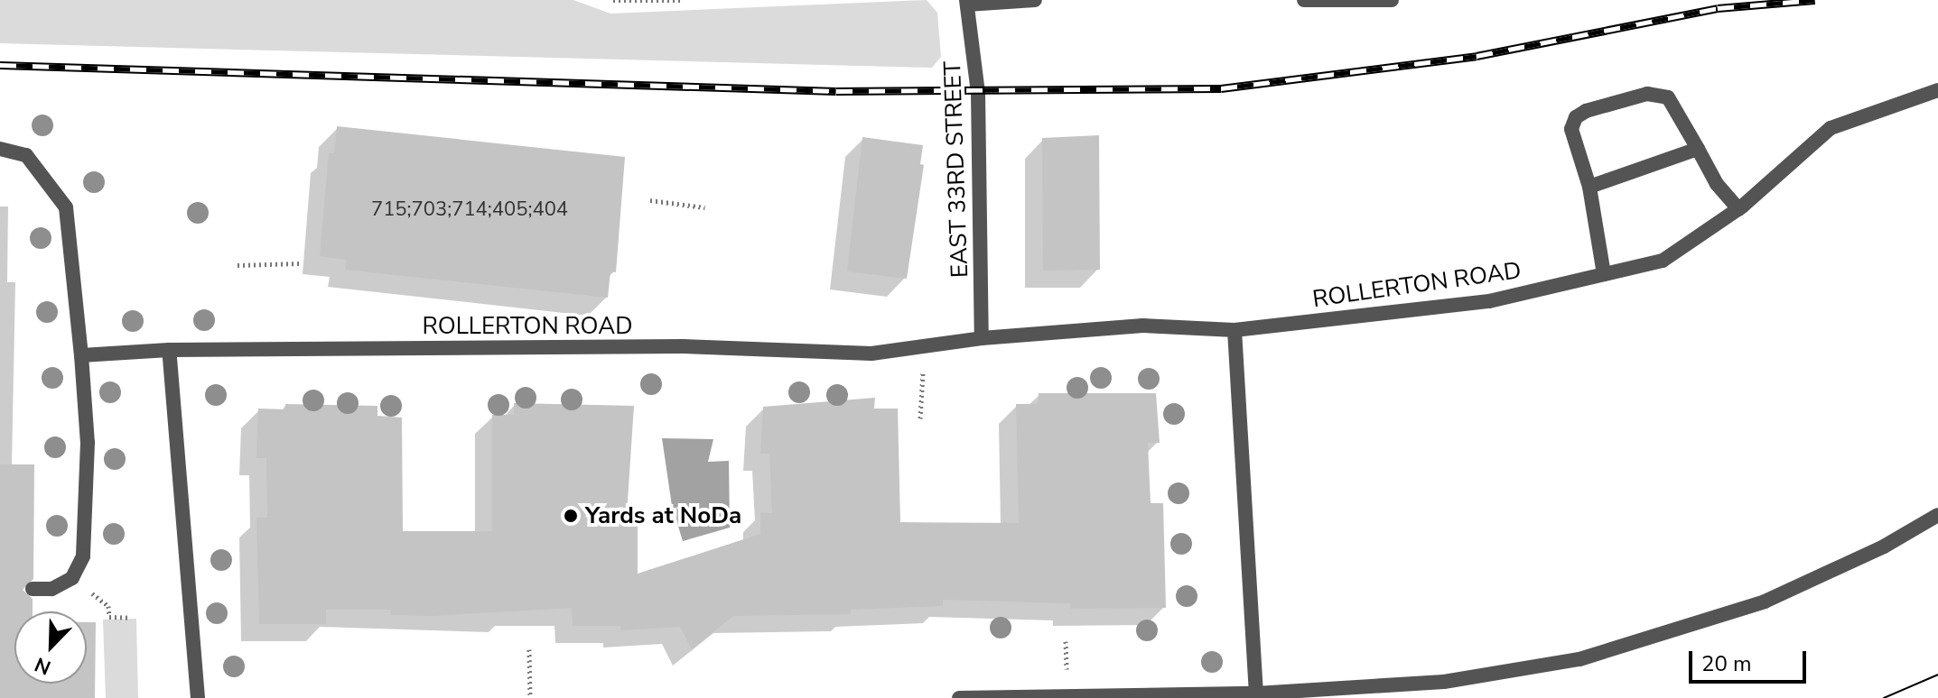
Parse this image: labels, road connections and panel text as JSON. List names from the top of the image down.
{
  "streets": {
    "street": ["EAST 33RD STREET", "ROLLERTON ROAD"]
  },
  "crossings": [
    ["EAST 33RD STREET", "ROLLERTON ROAD"]
  ],
  "places": ["Yards at NoDa"],
  "house_numbers": ["715;703;714;405;404"],
  "scale_bar": "20 m",
  "north": "bottom left"
}
